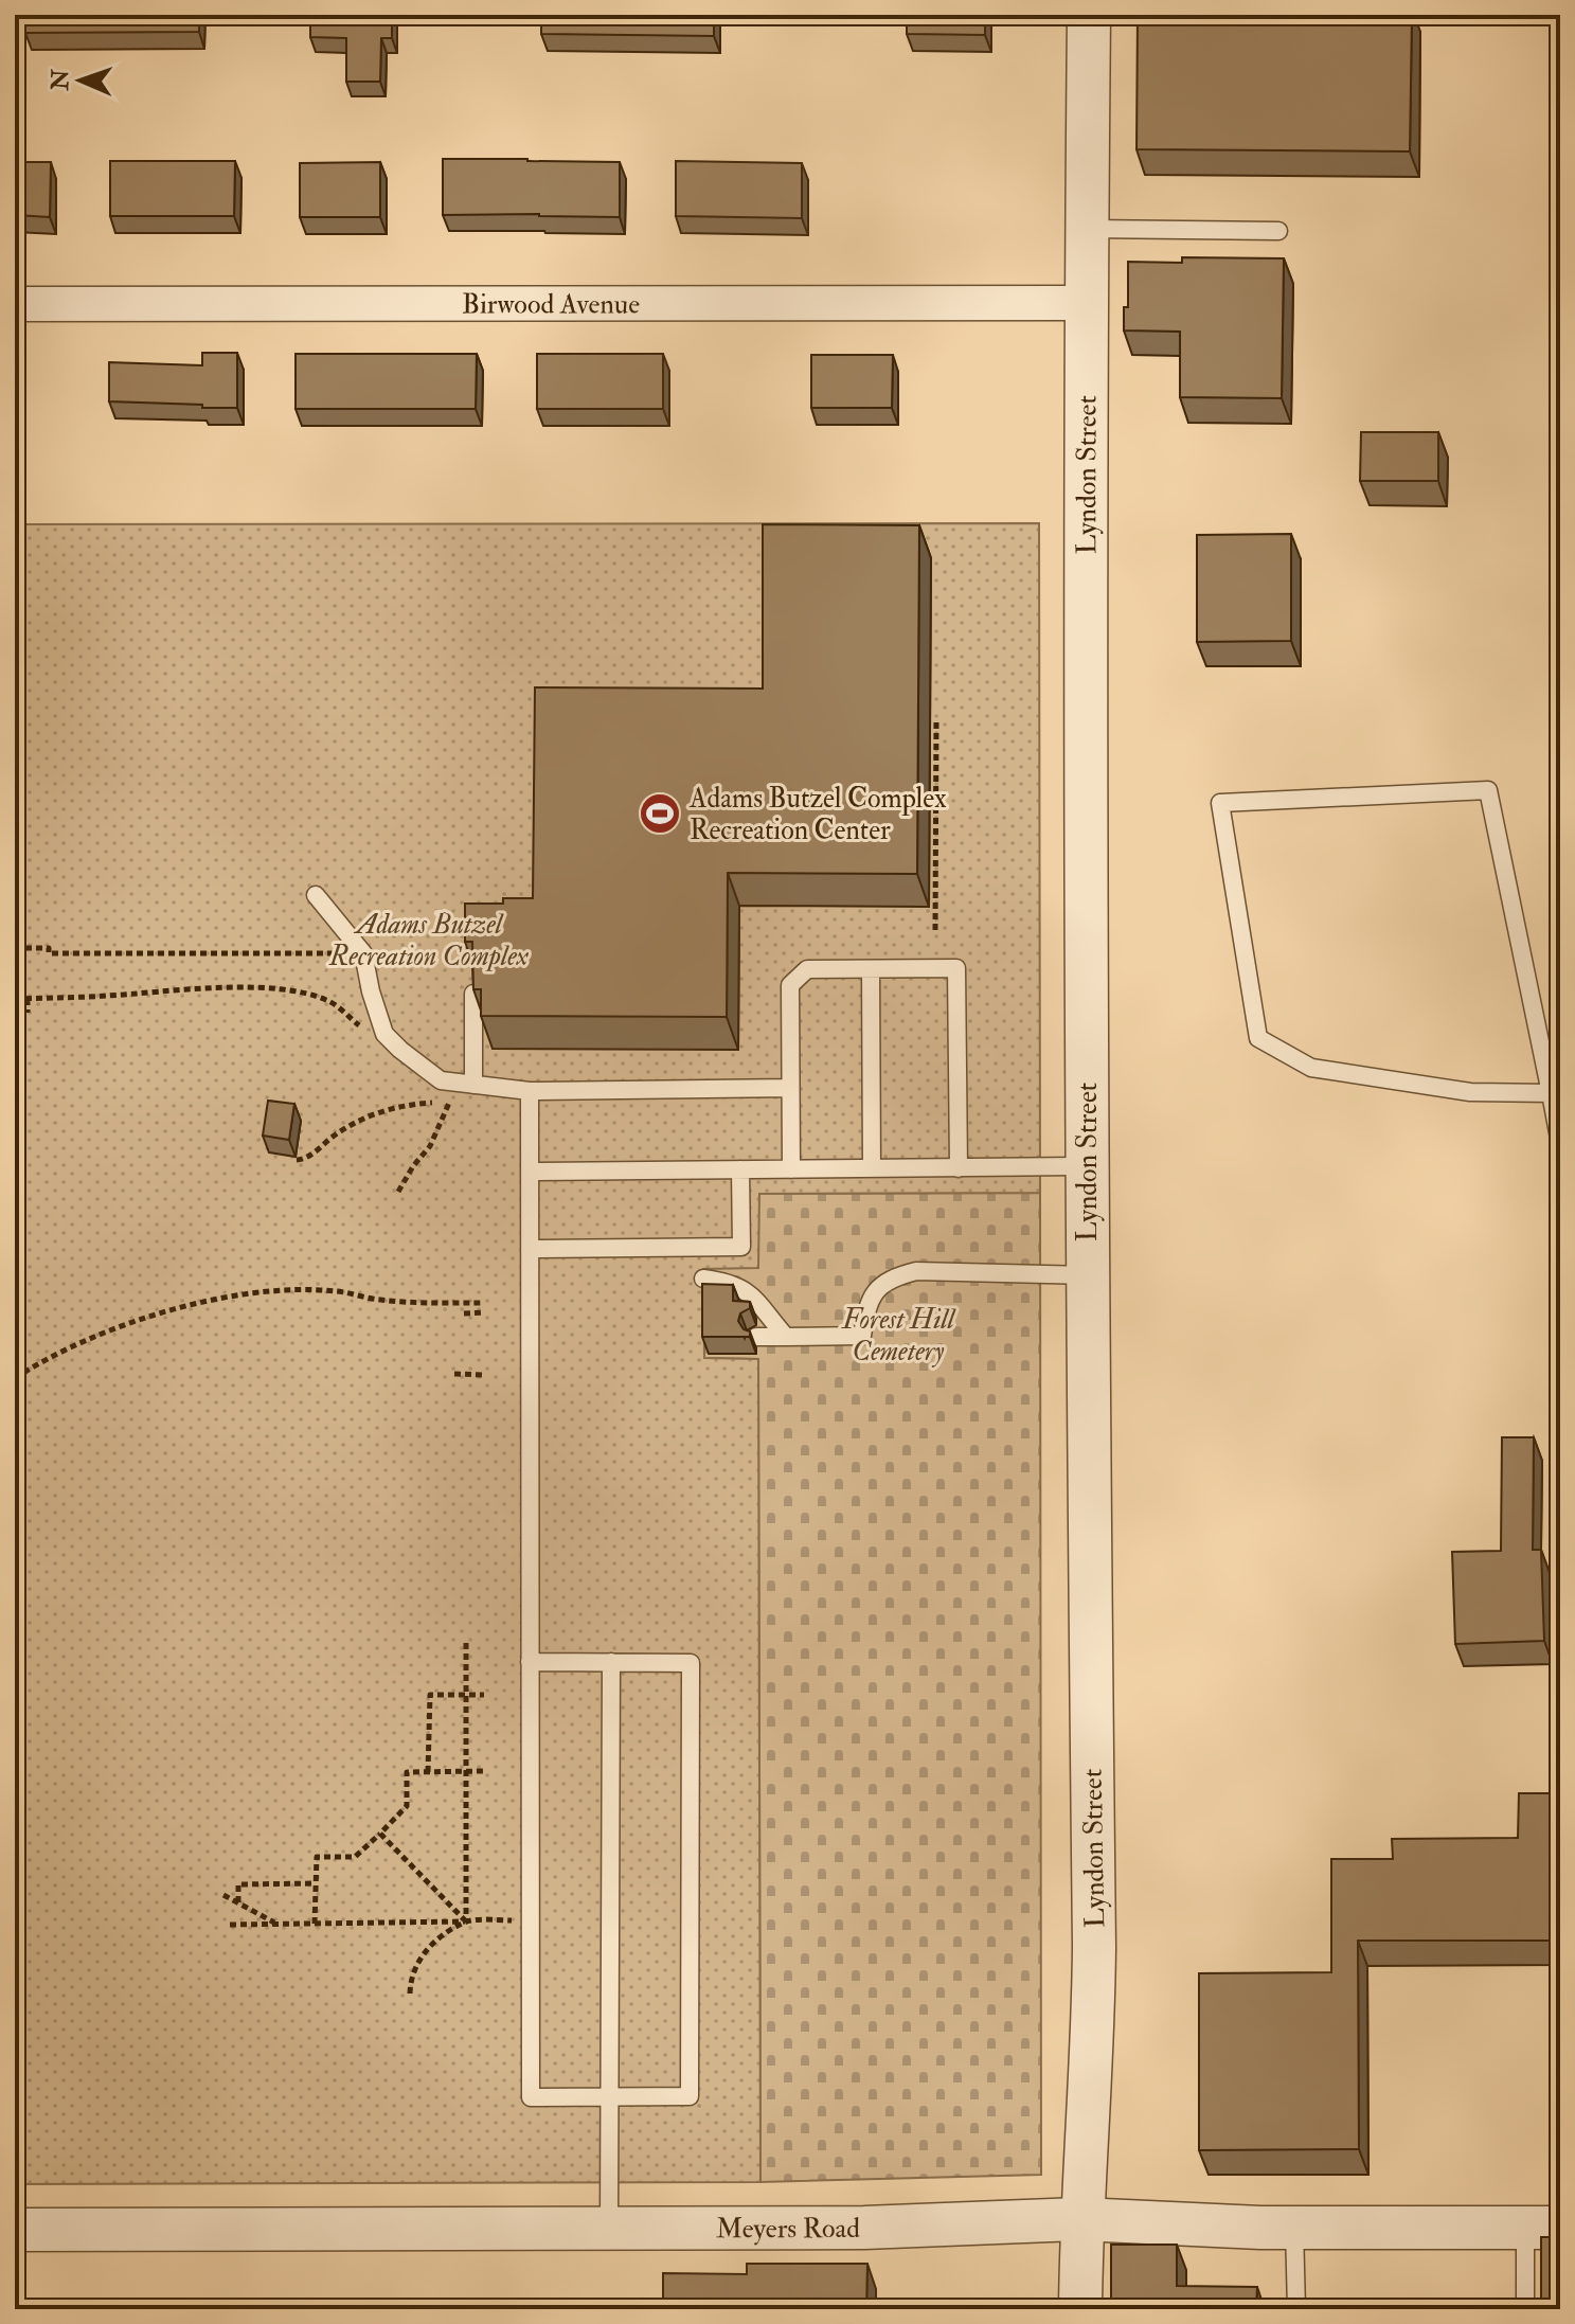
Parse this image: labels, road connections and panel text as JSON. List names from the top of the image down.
{
  "streets": {
    "street": ["Birwood Avenue", "Lyndon Street", "Meyers Road"]
  },
  "crossings": [
    ["Birwood Avenue", "Lyndon Street"],
    ["Lyndon Street", "Meyers Road"]
  ],
  "parks": ["Adams Butzel Recreation Complex", "Forest Hill Cemetery"],
  "places": {
    "sports": ["Adams Butzel Complex Recreation Center"]
  },
  "north": "left"
}
